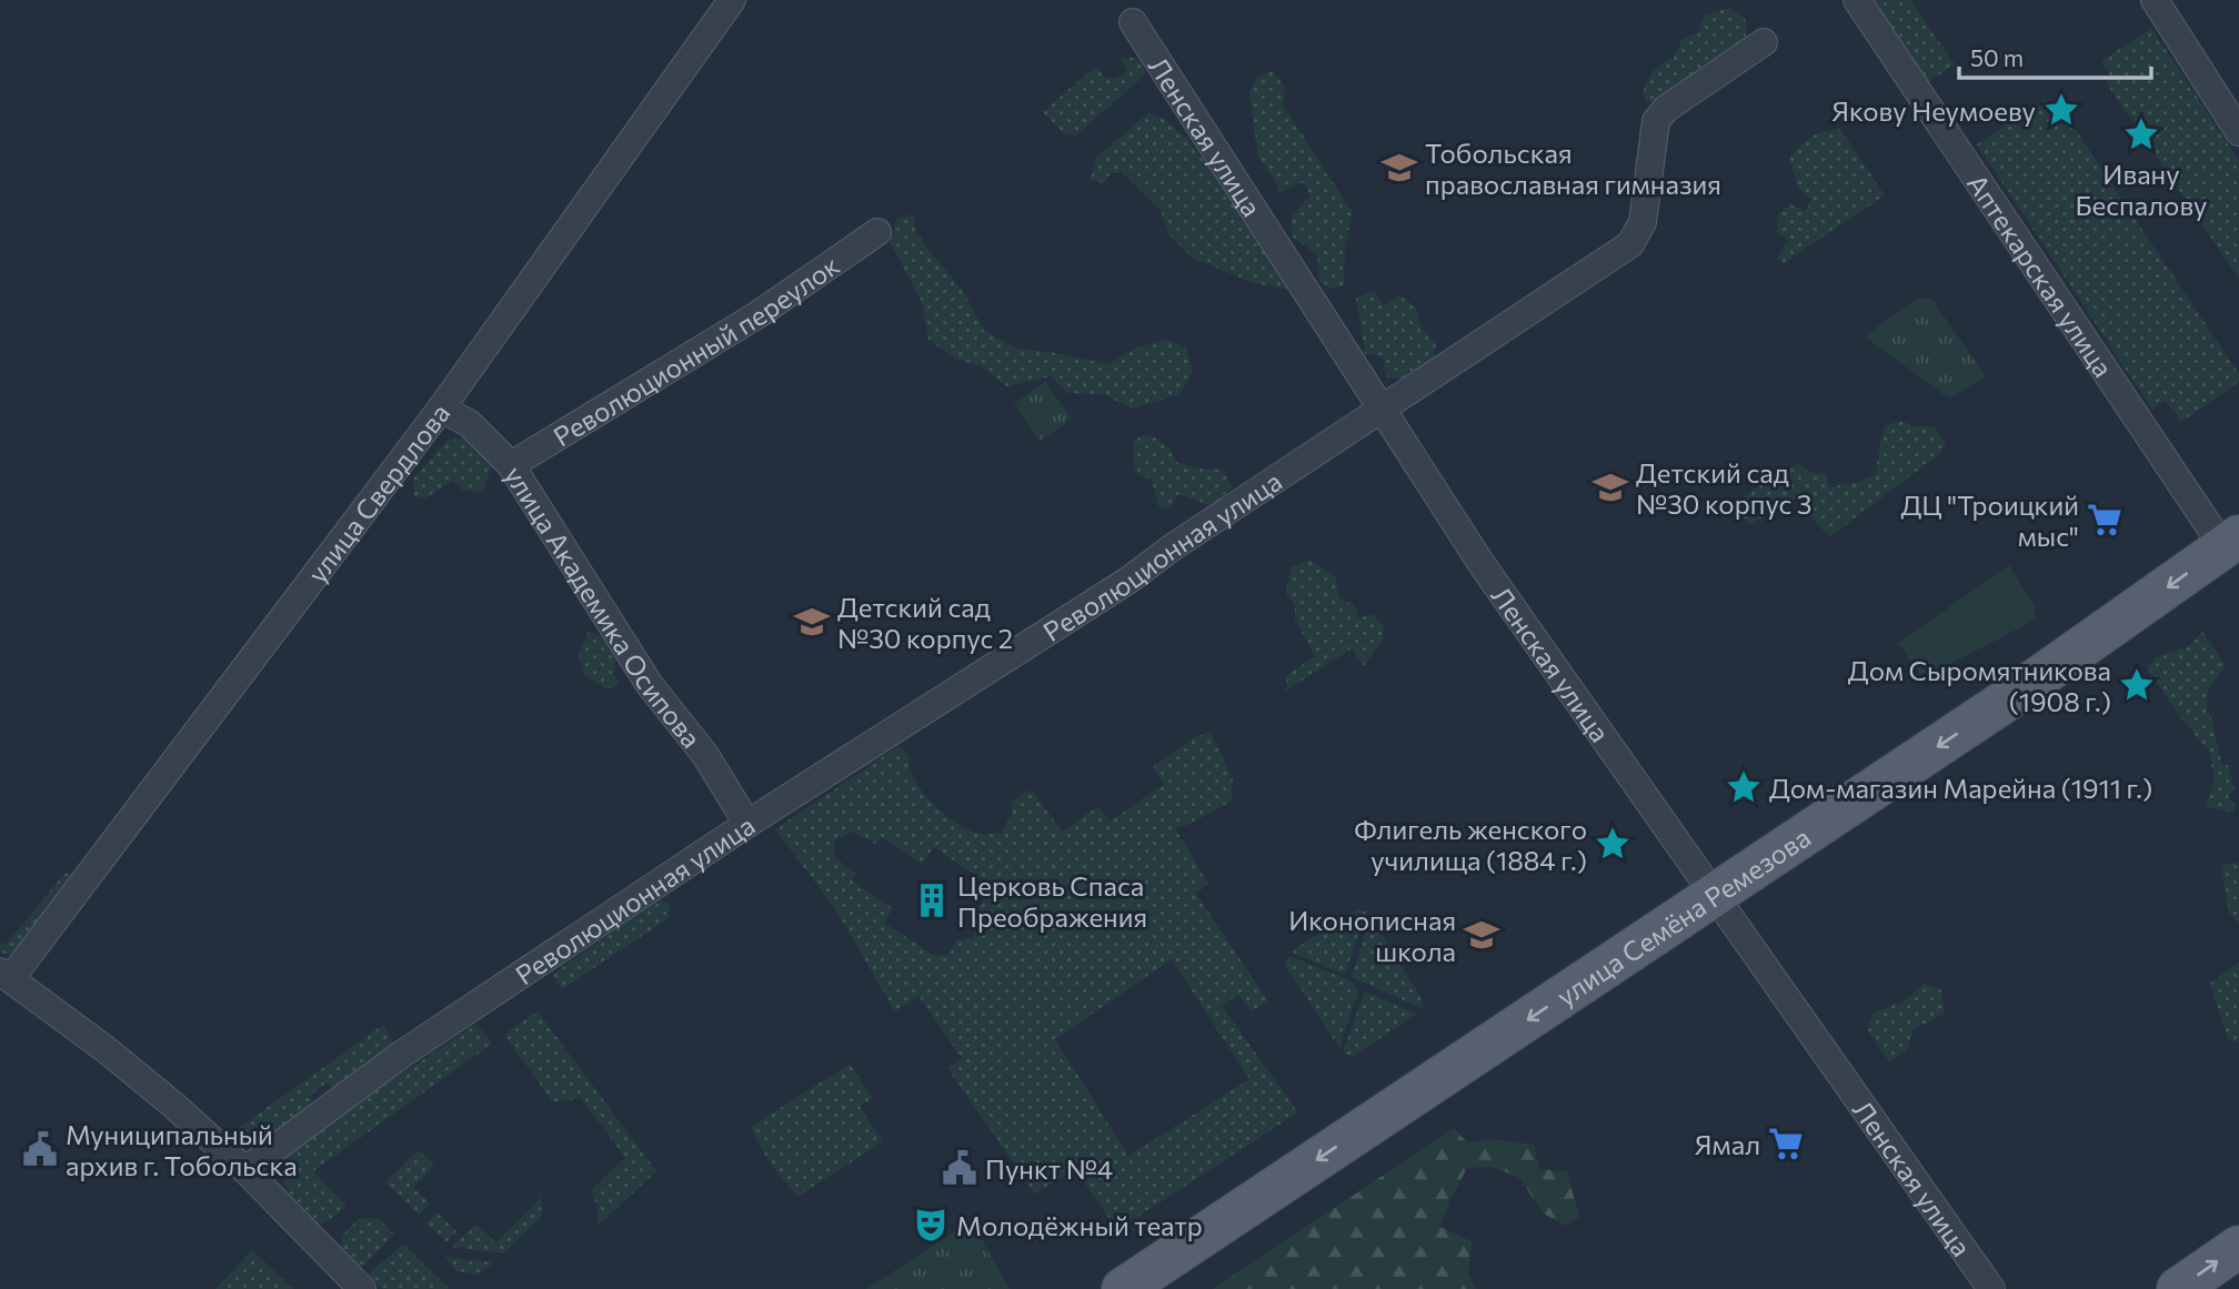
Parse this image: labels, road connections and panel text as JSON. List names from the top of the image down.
{
  "streets": {
    "main road": ["улица Семёна Ремезова"],
    "street": [
      "Ленская улица",
      "Аптекарская улица",
      "Революционный переулок",
      "улица Свердлова",
      "Революционная улица",
      "улица Академика Осипова"
    ]
  },
  "crossings": [
    ["Ленская улица", "Революционная улица"],
    ["Ленская улица", "улица Семёна Ремезова"],
    ["Аптекарская улица", "улица Семёна Ремезова"],
    ["Революционный переулок", "улица Академика Осипова"],
    ["улица Свердлова", "улица Академика Осипова"],
    ["Революционная улица", "улица Академика Осипова"]
  ],
  "one_way": ["улица Семёна Ремезова"],
  "places": {
    "place": [
      "Якову Неумоеву",
      "Ивану Беспалову",
      "Дом Сыромятникова (1908 г.)",
      "Дом-магазин Марейна (1911 г.)",
      "Флигель женского училища (1884 г.)"
    ],
    "school or university": [
      "Тобольская православная гимназия",
      "Детский сад №30 корпус 3",
      "Детский сад №30 корпус 2",
      "Иконописная школа"
    ],
    "supermarket": ["ДЦ \"Троицкий мыс\"", "Ямал"],
    "building": ["Церковь Спаса Преображения"],
    "public building": ["Муниципальный архив г. Тобольска", "Пункт №4"],
    "theatre": ["Молодёжный театр"]
  },
  "scale_bar": "50 m"
}
